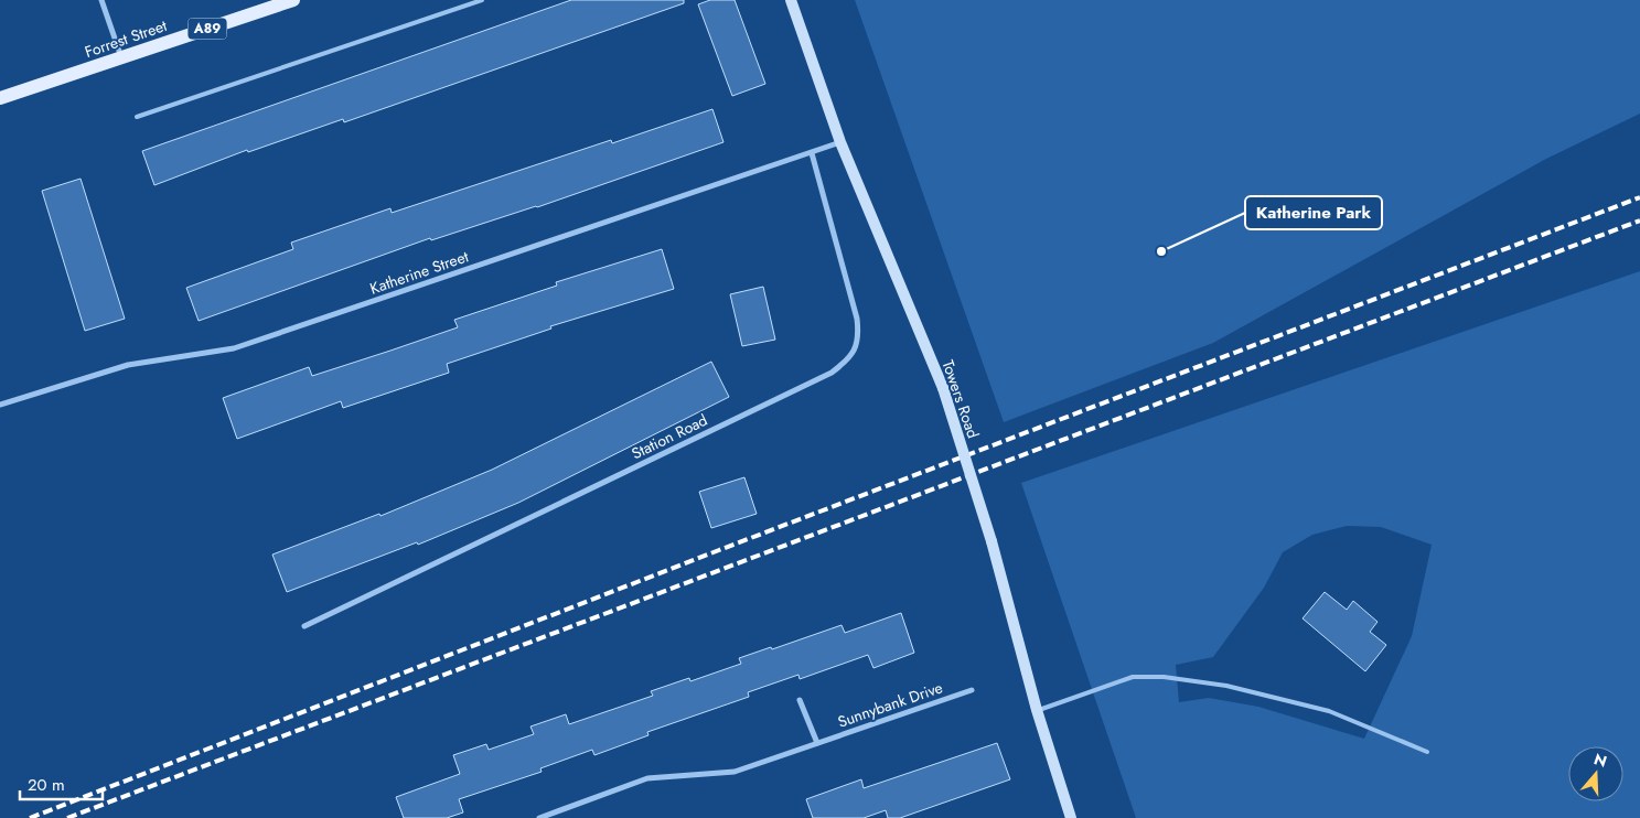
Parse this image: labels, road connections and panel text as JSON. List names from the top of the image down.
{
  "streets": {
    "main road": ["A89", "Forrest Street", "Towers Road"],
    "street": ["Katherine Street", "Station Road", "Sunnybank Drive"]
  },
  "crossings": [
    ["Katherine Street", "Towers Road"],
    ["Katherine Street", "Station Road"]
  ],
  "places": ["Katherine Park"],
  "scale_bar": "20 m",
  "north": "top"
}
